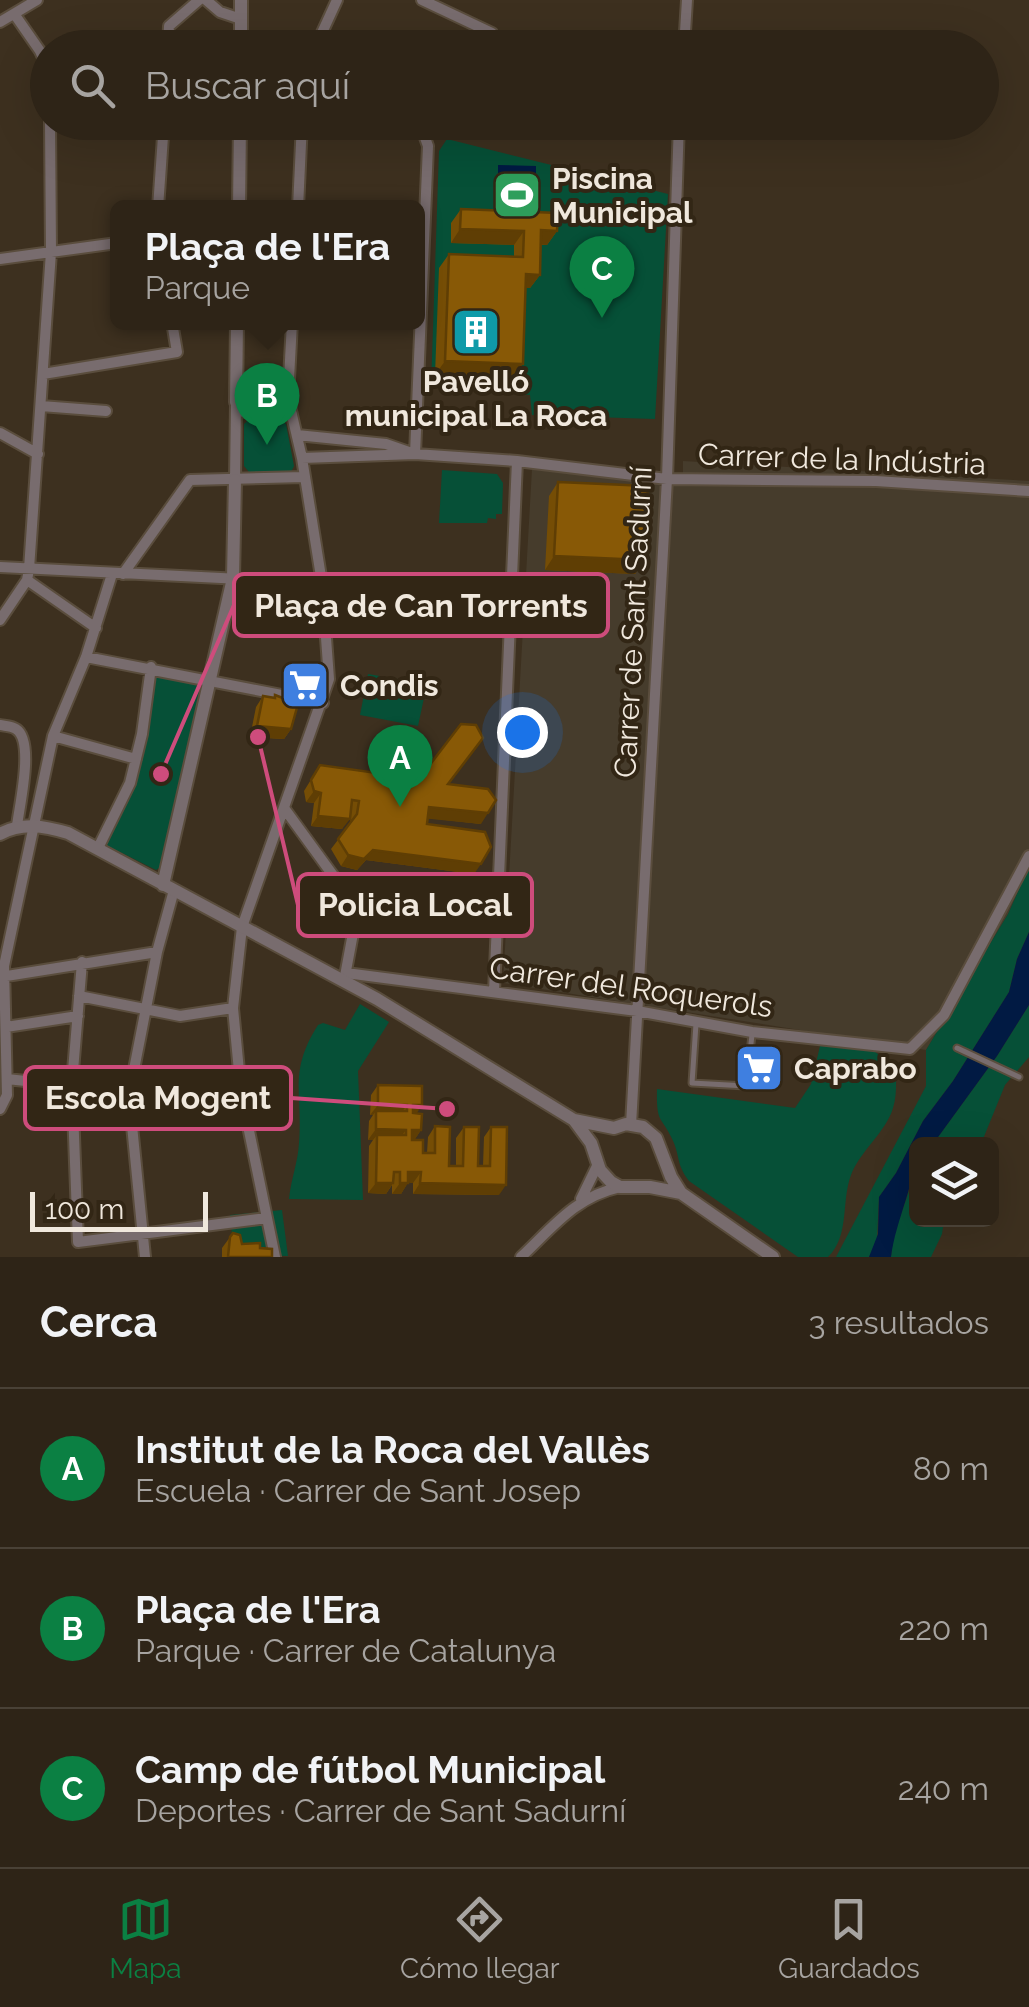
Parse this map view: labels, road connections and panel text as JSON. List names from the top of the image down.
{
  "streets": {
    "street": ["Carrer de la Indústria", "Carrer de Sant Sadurní", "Carrer del Roquerols"]
  },
  "crossings": [
    ["Carrer de la Indústria", "Carrer de Sant Sadurní"],
    ["Carrer de Sant Sadurní", "Carrer del Roquerols"]
  ],
  "places": {
    "sports": ["Piscina Municipal"],
    "building": ["Pavelló municipal La Roca"],
    "supermarket": ["Condis", "Caprabo"],
    "other": ["Policia Local", "Plaça de Can Torrents", "Escola Mogent"]
  },
  "scale_bar": "100 m",
  "page": {
    "search": "Buscar aquí",
    "popup": ["Plaça de l'Era", "Parque"],
    "pins": ["C", "B", "A"],
    "scale": "100 m",
    "heading": ["Cerca", "3 resultados"],
    "list": [
      {
        "mark": "A",
        "name": "Institut de la Roca del Vallès",
        "note": "Escuela · Carrer de Sant Josep",
        "value": "80 m"
      },
      {
        "mark": "B",
        "name": "Plaça de l'Era",
        "note": "Parque · Carrer de Catalunya",
        "value": "220 m"
      },
      {
        "mark": "C",
        "name": "Camp de fútbol Municipal",
        "note": "Deportes · Carrer de Sant Sadurní",
        "value": "240 m"
      }
    ],
    "nav": ["Mapa", "Cómo llegar", "Guardados"]
  }
}
